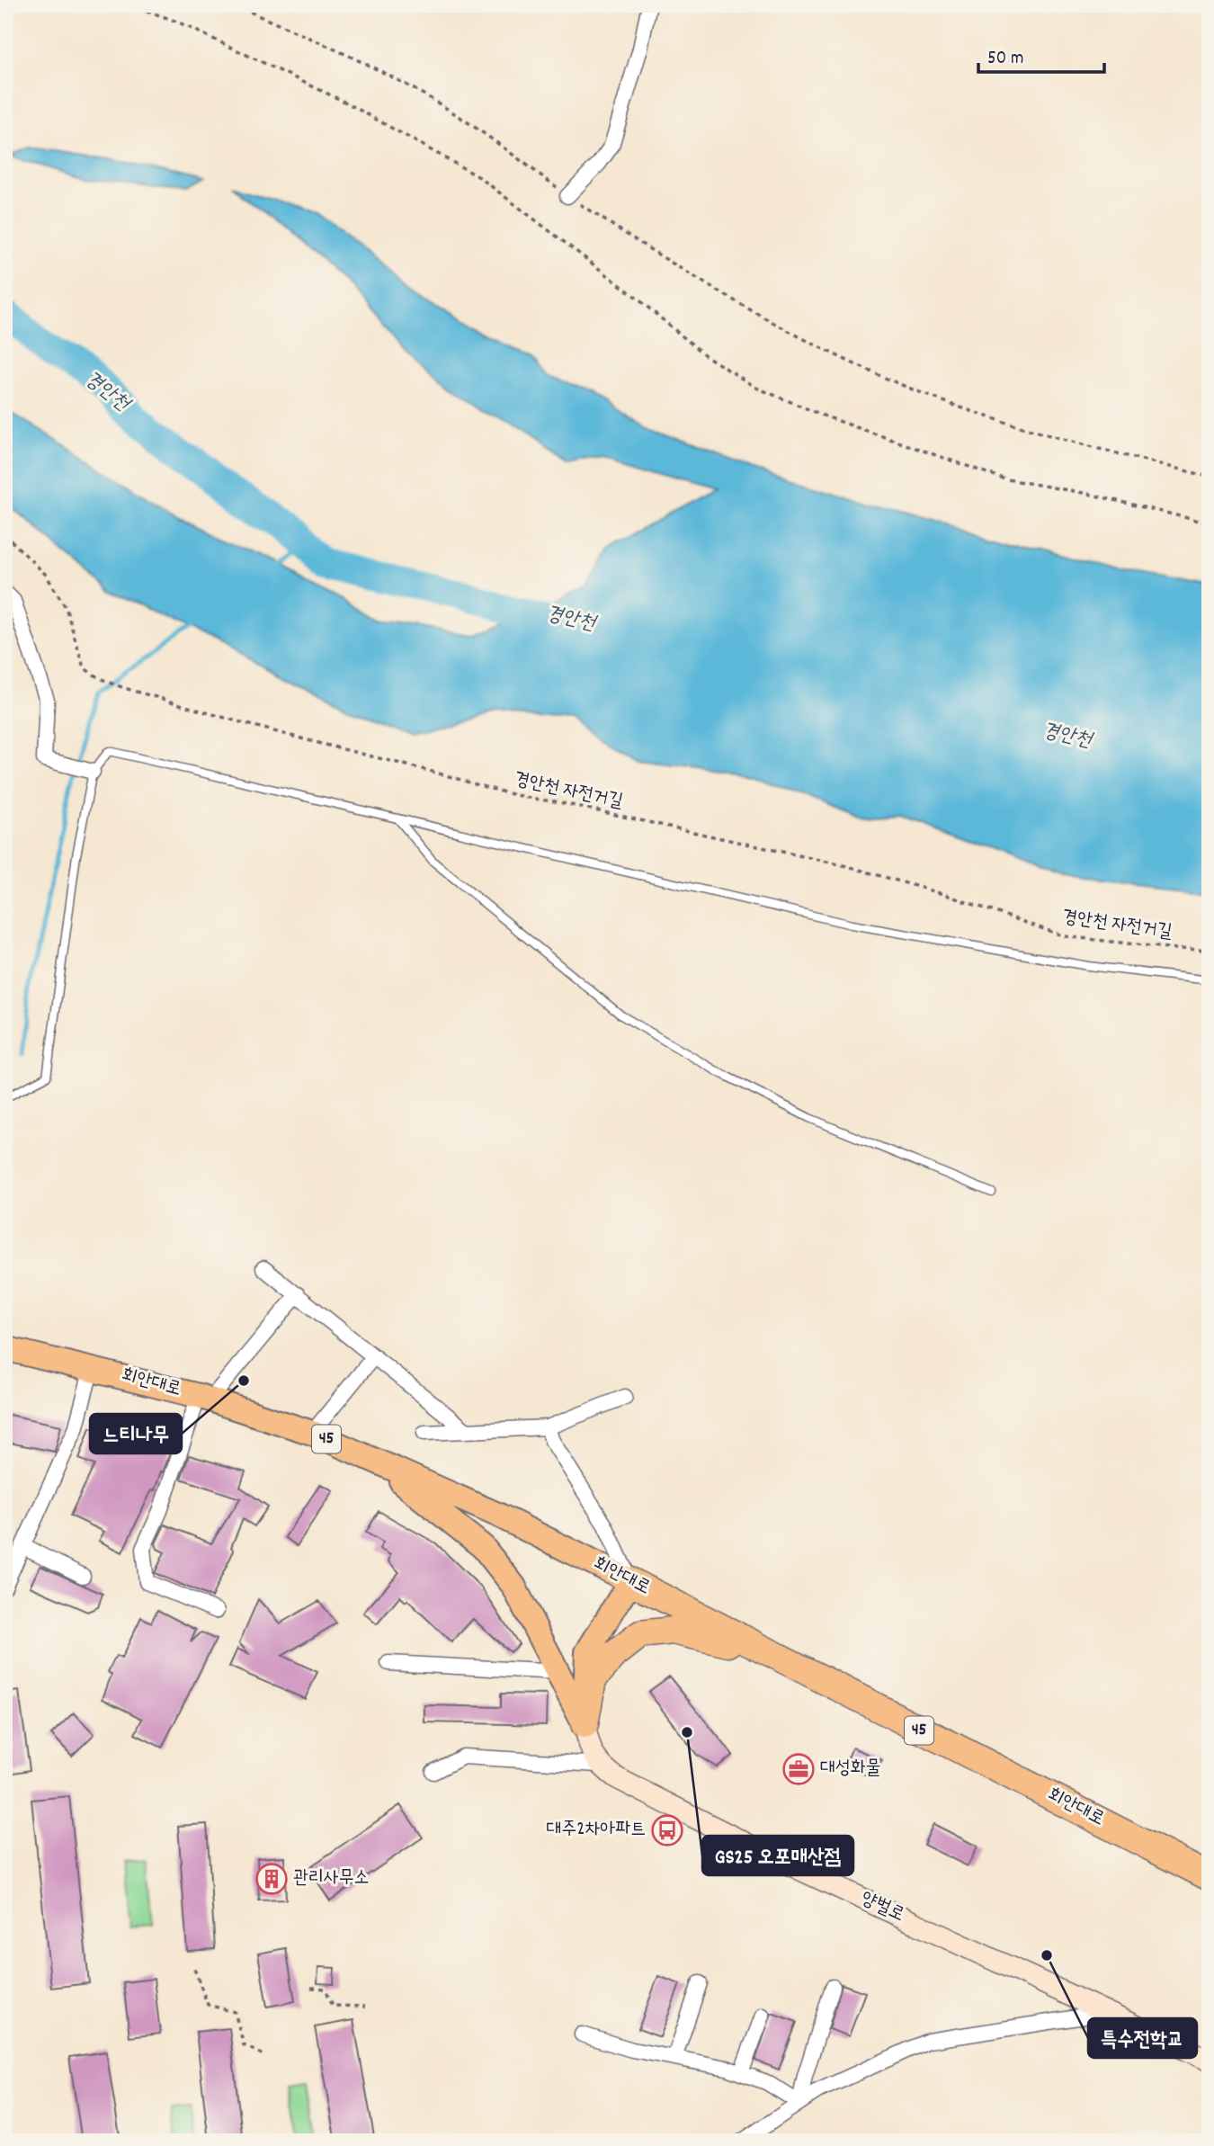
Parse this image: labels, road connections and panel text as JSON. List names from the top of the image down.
{
  "streets": {
    "highway": ["회안대로", "45"],
    "street": ["양벌로"],
    "path": ["경안천 자전거길"]
  },
  "water": ["경안천"],
  "places": {
    "other": ["느티나무", "GS25 오포매산점", "특수전학교"],
    "office": ["대성화물"],
    "bus stop": ["대주2차아파트"],
    "building": ["관리사무소"]
  },
  "scale_bar": "50 m"
}
